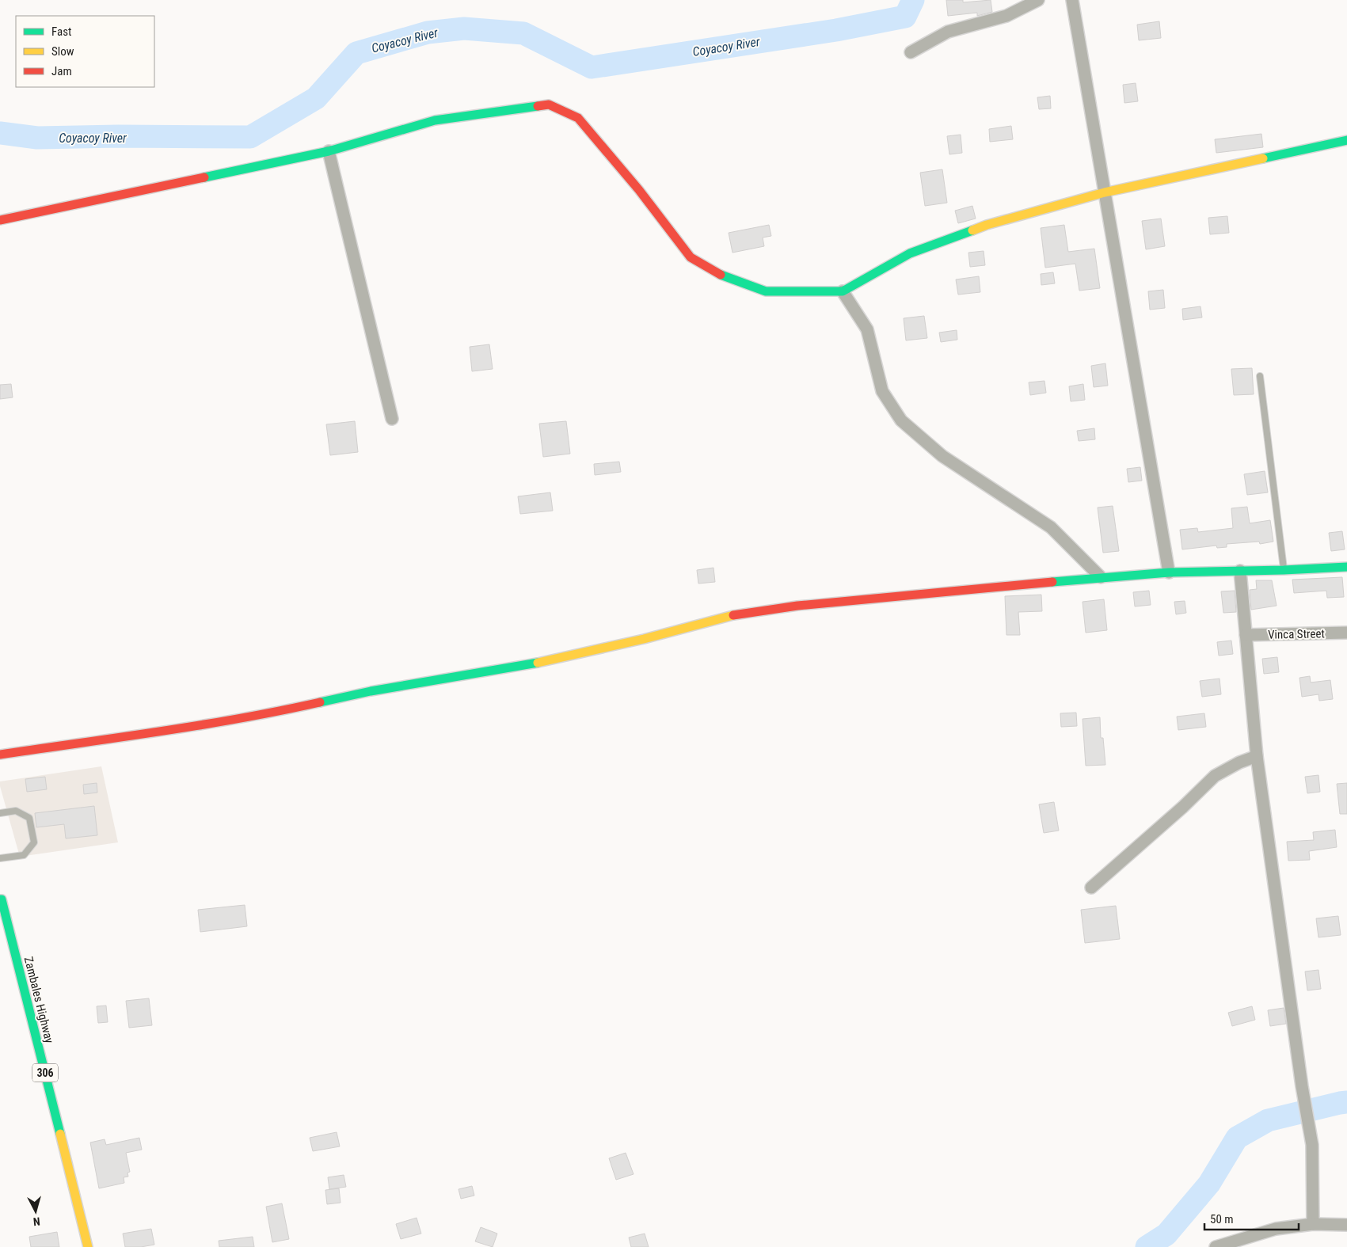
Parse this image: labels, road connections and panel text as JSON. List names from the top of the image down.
{
  "streets": {
    "street": ["Vinca Street", "Zambales Highway", "306"]
  },
  "water": ["Coyacoy River"],
  "legend": ["Fast", "Slow", "Jam"],
  "scale_bar": "50 m",
  "north": "bottom"
}
